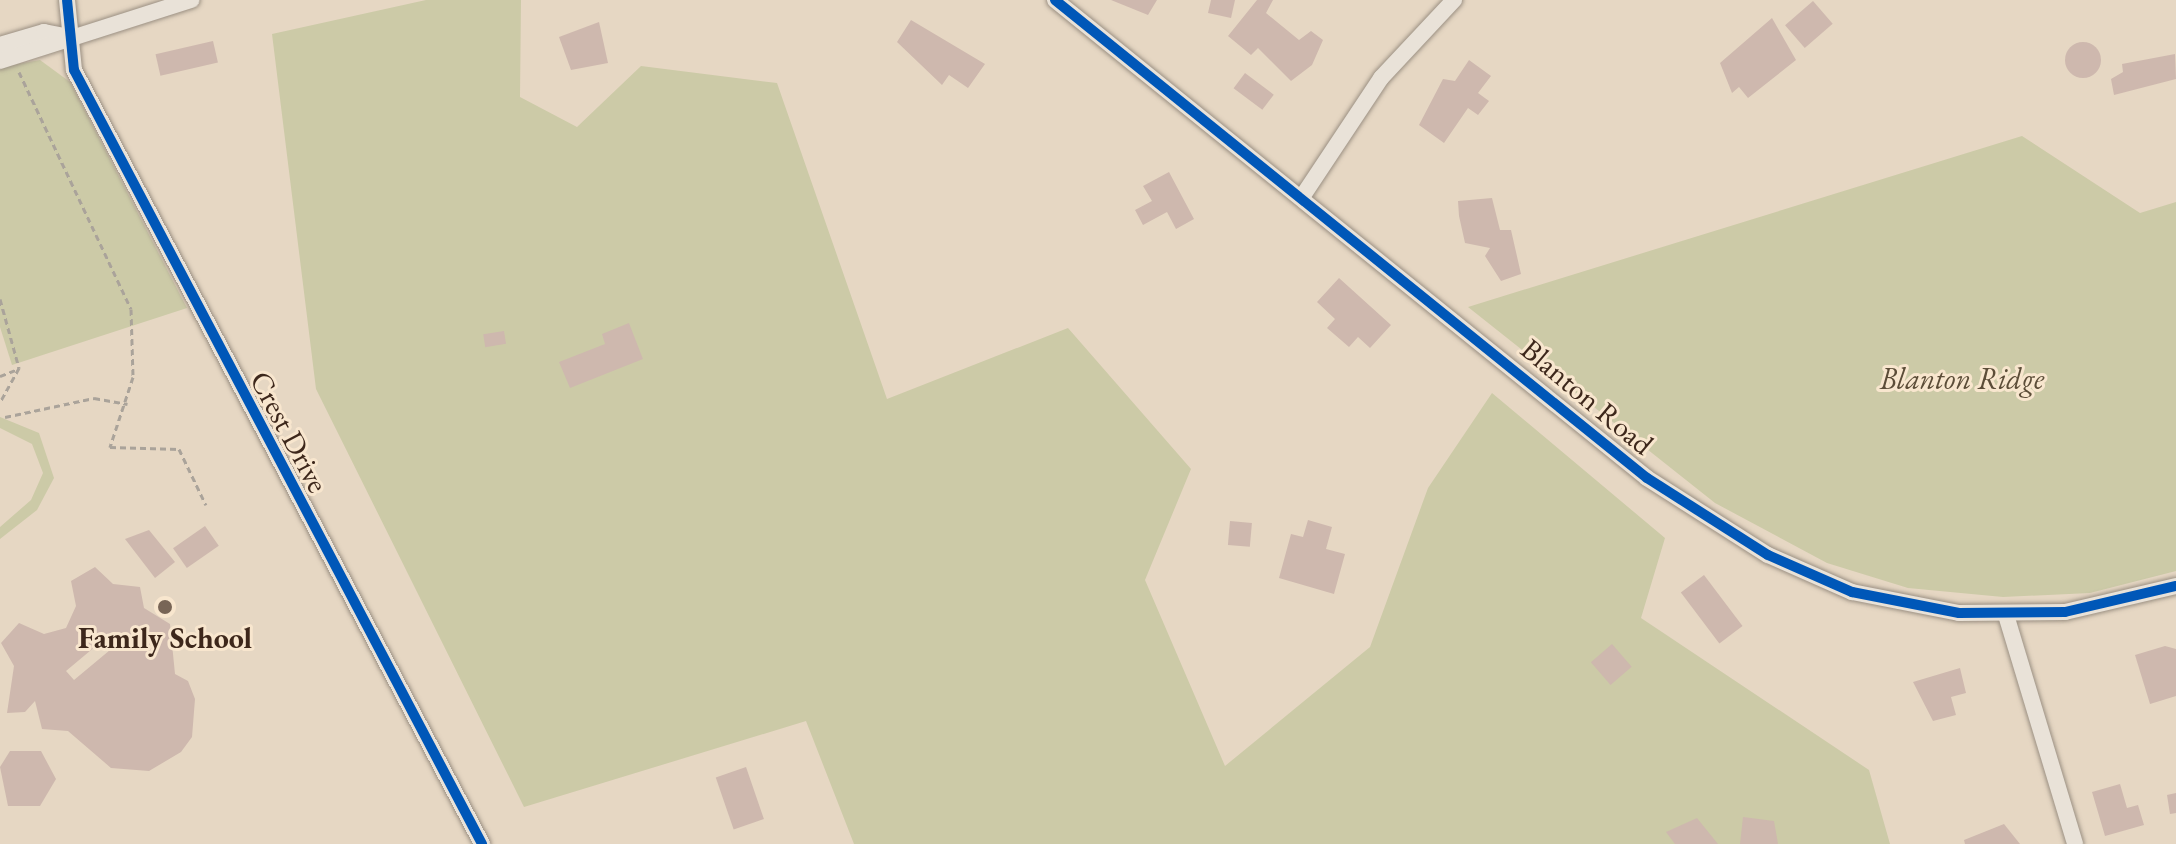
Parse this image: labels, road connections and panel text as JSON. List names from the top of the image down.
{
  "streets": {
    "street": ["Blanton Road", "Crest Drive"]
  },
  "parks": ["Blanton Ridge"],
  "places": ["Family School"]
}
